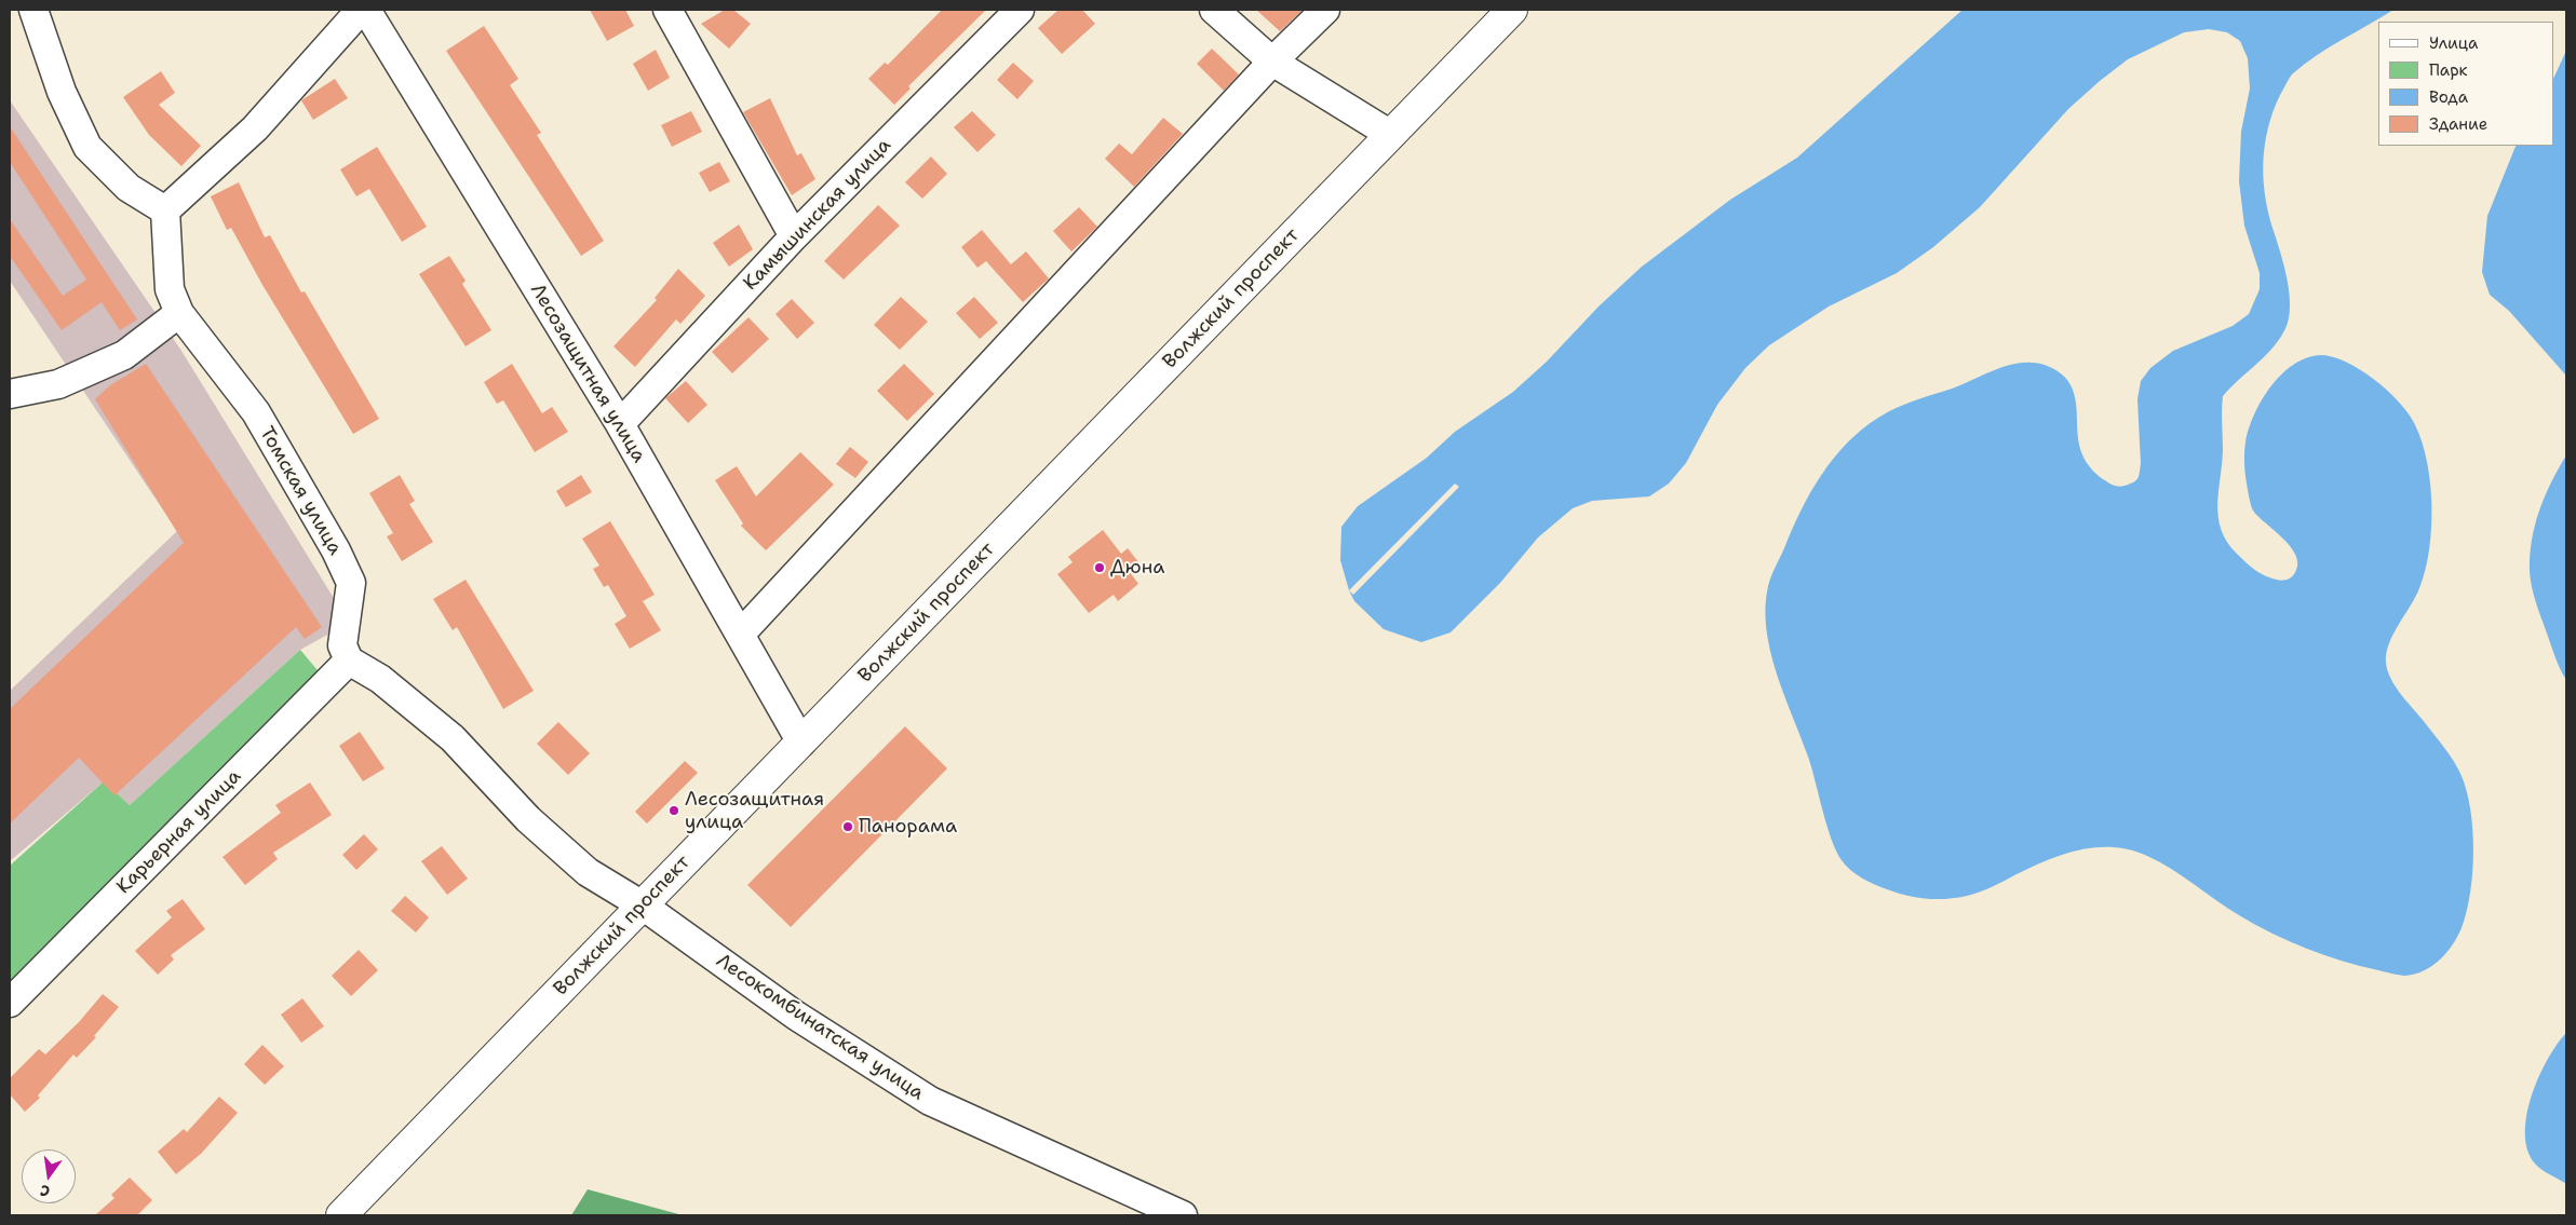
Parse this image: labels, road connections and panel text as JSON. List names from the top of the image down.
{
  "streets": {
    "main road": ["Волжский проспект"],
    "street": [
      "Камышинская улица",
      "Лесозащитная улица",
      "Томская улица",
      "Карьерная улица",
      "Лесокомбинатская улица"
    ]
  },
  "crossings": [
    ["Камышинская улица", "Лесозащитная улица"],
    ["Волжский проспект", "Лесозащитная улица"],
    ["Волжский проспект", "Лесокомбинатская улица"],
    ["Томская улица", "Карьерная улица"]
  ],
  "places": ["Дюна", "Лесозащитная улица", "Панорама"],
  "legend": [
    "Улица",
    "Парк",
    "Вода",
    "Здание"
  ],
  "north": "bottom"
}
